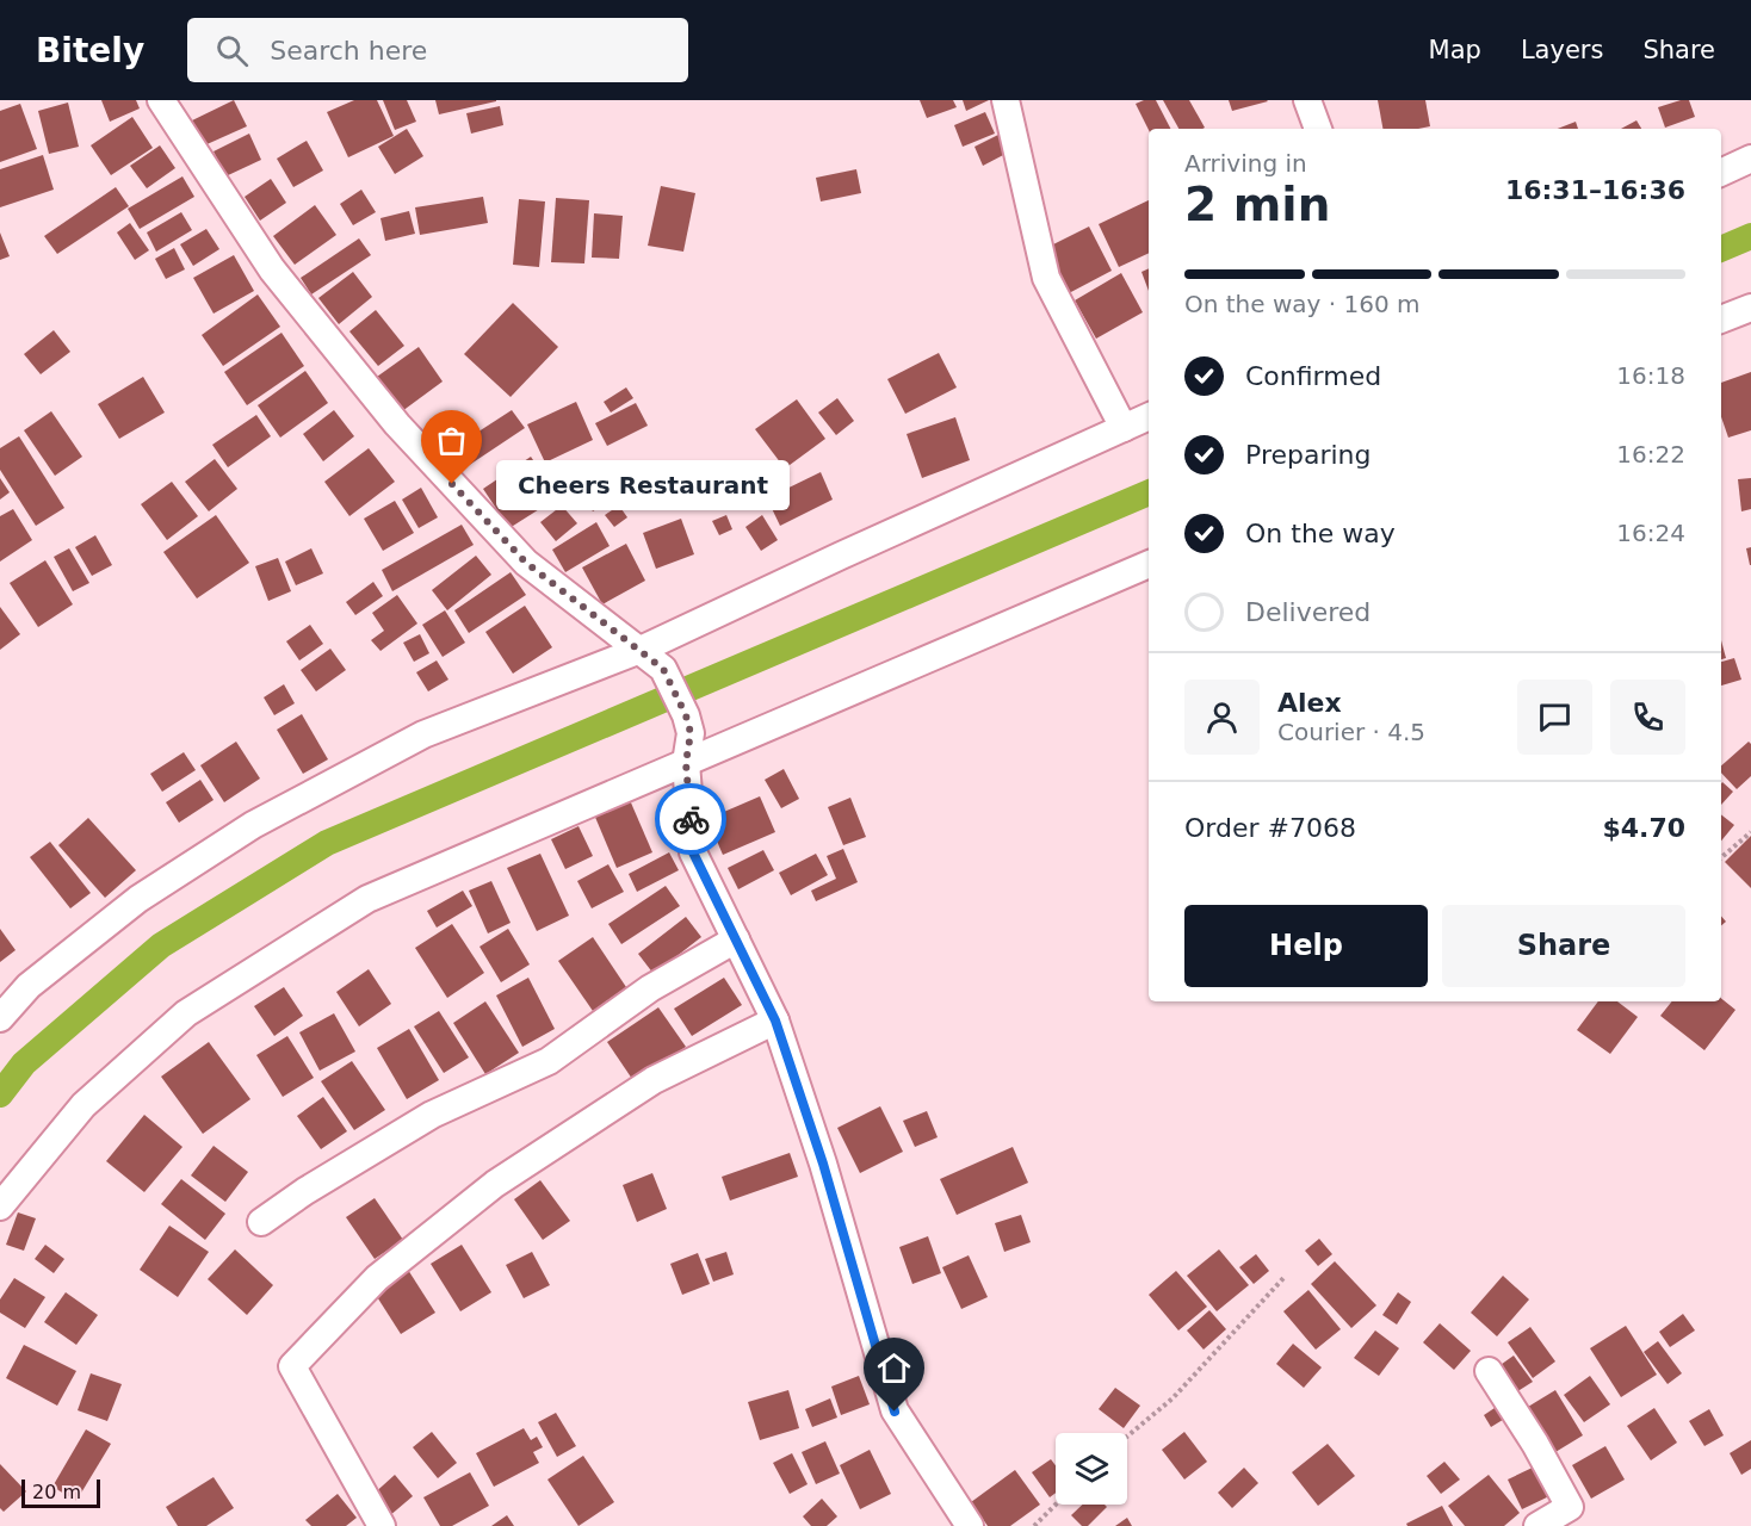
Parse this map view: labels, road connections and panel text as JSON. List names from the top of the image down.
{
  "places": ["Cheers Restaurant"],
  "scale_bar": "20 m",
  "page": {
    "header": "Bitely",
    "search": "Search here",
    "nav": ["Map", "Layers", "Share"],
    "heading": ["2 min", "Arriving in", "16:31–16:36"],
    "panel": [
      "Alex",
      "Courier · 4.5",
      "Order #7068",
      "$4.70"
    ],
    "bar": "On the way · 160 m",
    "list": [
      ["Confirmed", "16:18"],
      ["Preparing", "16:22"],
      ["On the way", "16:24"],
      "Delivered"
    ],
    "bubble": "Cheers Restaurant",
    "buttons": ["Help", "Share"],
    "scale": "20 m"
  }
}
